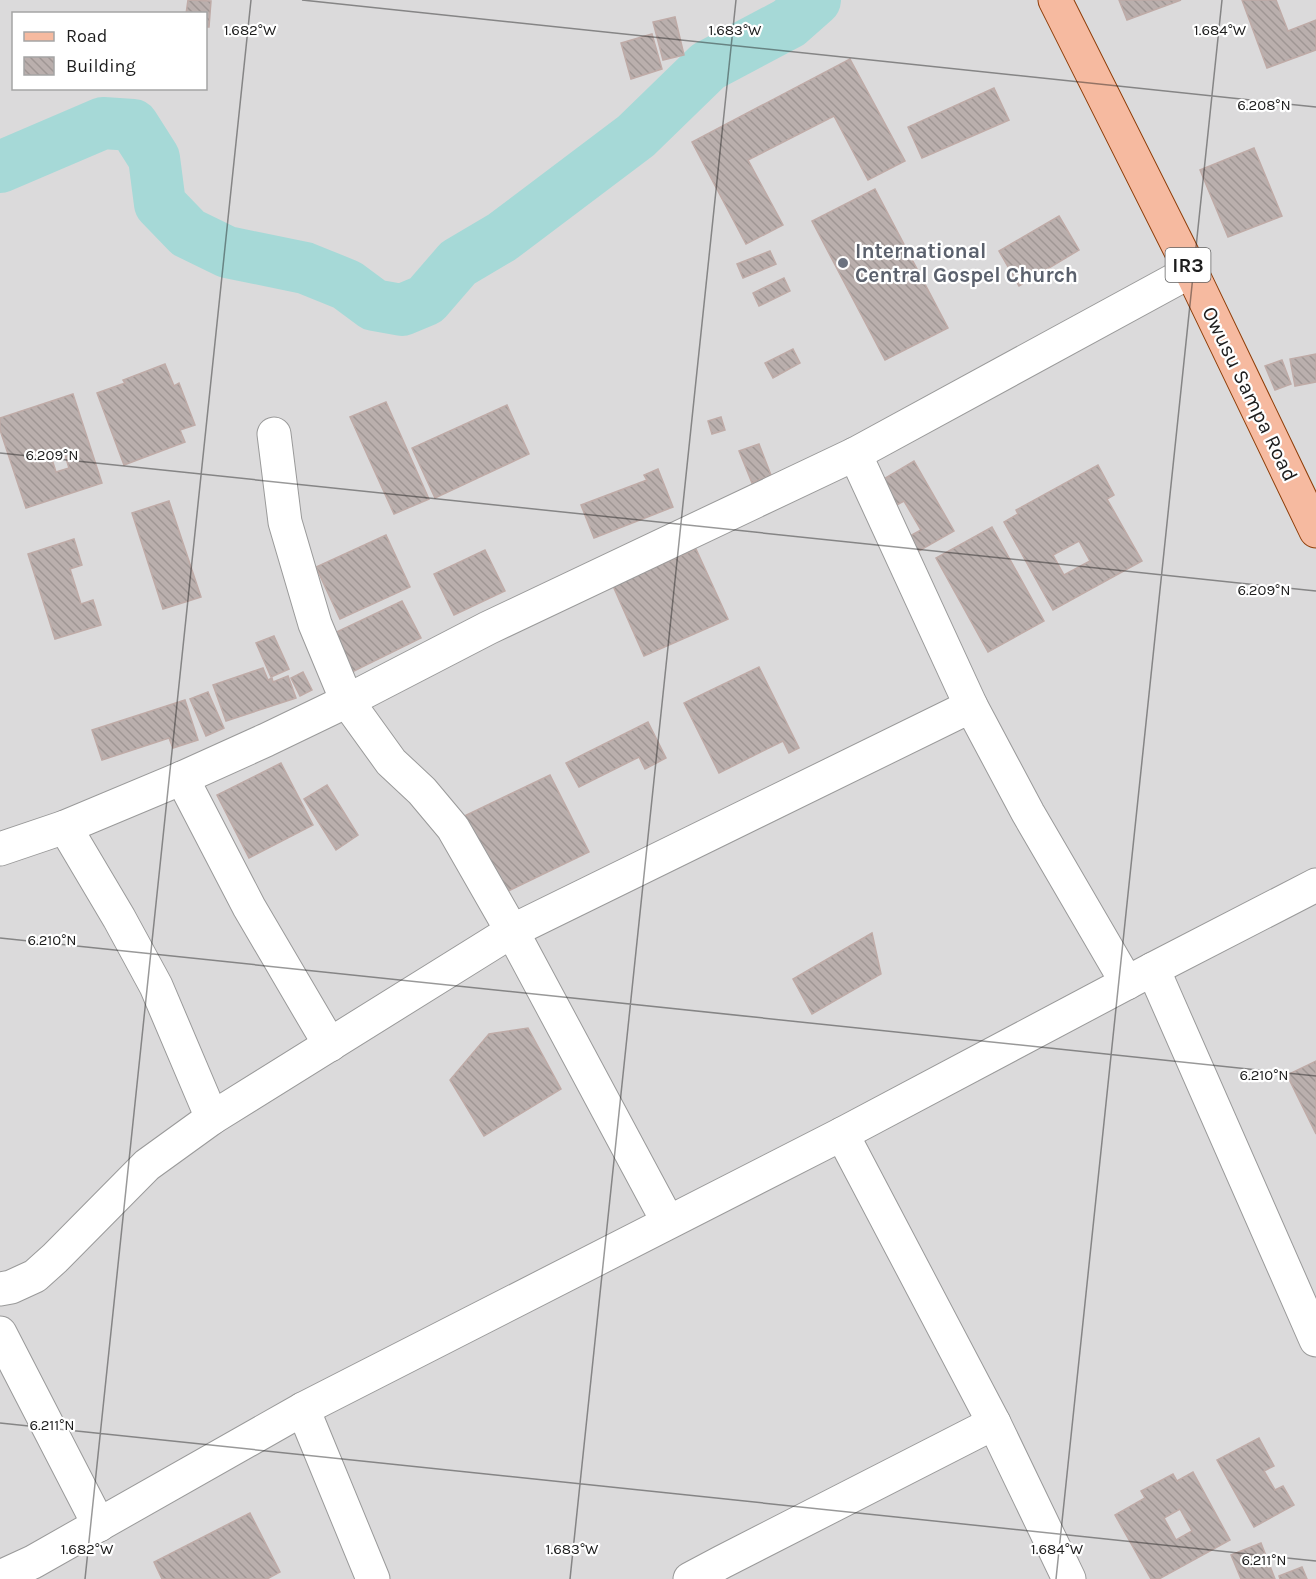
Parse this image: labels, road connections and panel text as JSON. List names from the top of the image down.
{
  "streets": {
    "main road": ["IR3", "Owusu Sampa Road"]
  },
  "places": ["International Central Gospel Church"],
  "legend": ["Road", "Building"],
  "coordinates": [
    "1.682°W",
    "1.683°W",
    "1.684°W",
    "6.208°N",
    "6.209°N",
    "6.210°N",
    "6.211°N"
  ]
}
